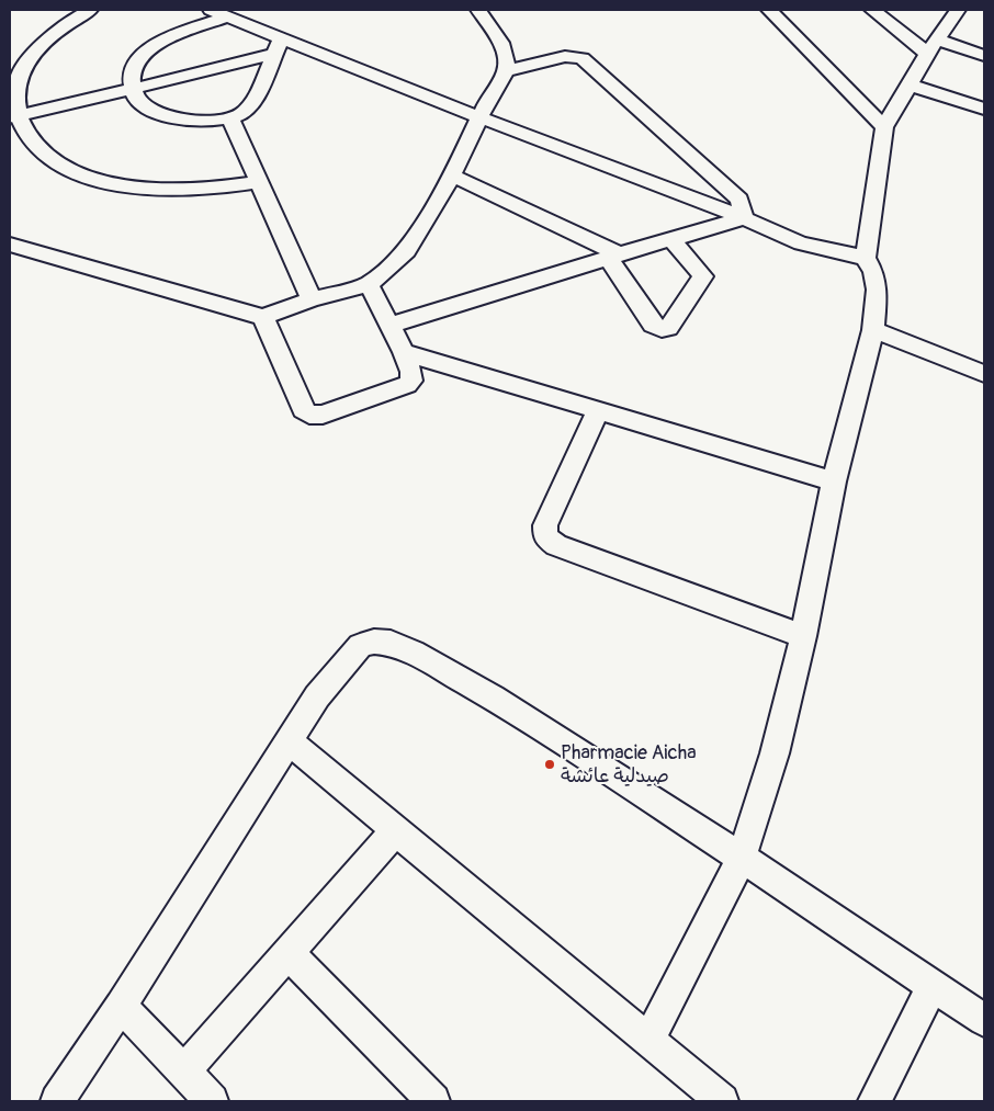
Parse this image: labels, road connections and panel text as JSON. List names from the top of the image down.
{
  "places": ["Pharmacie Aicha صيدلية عائشة"]
}
